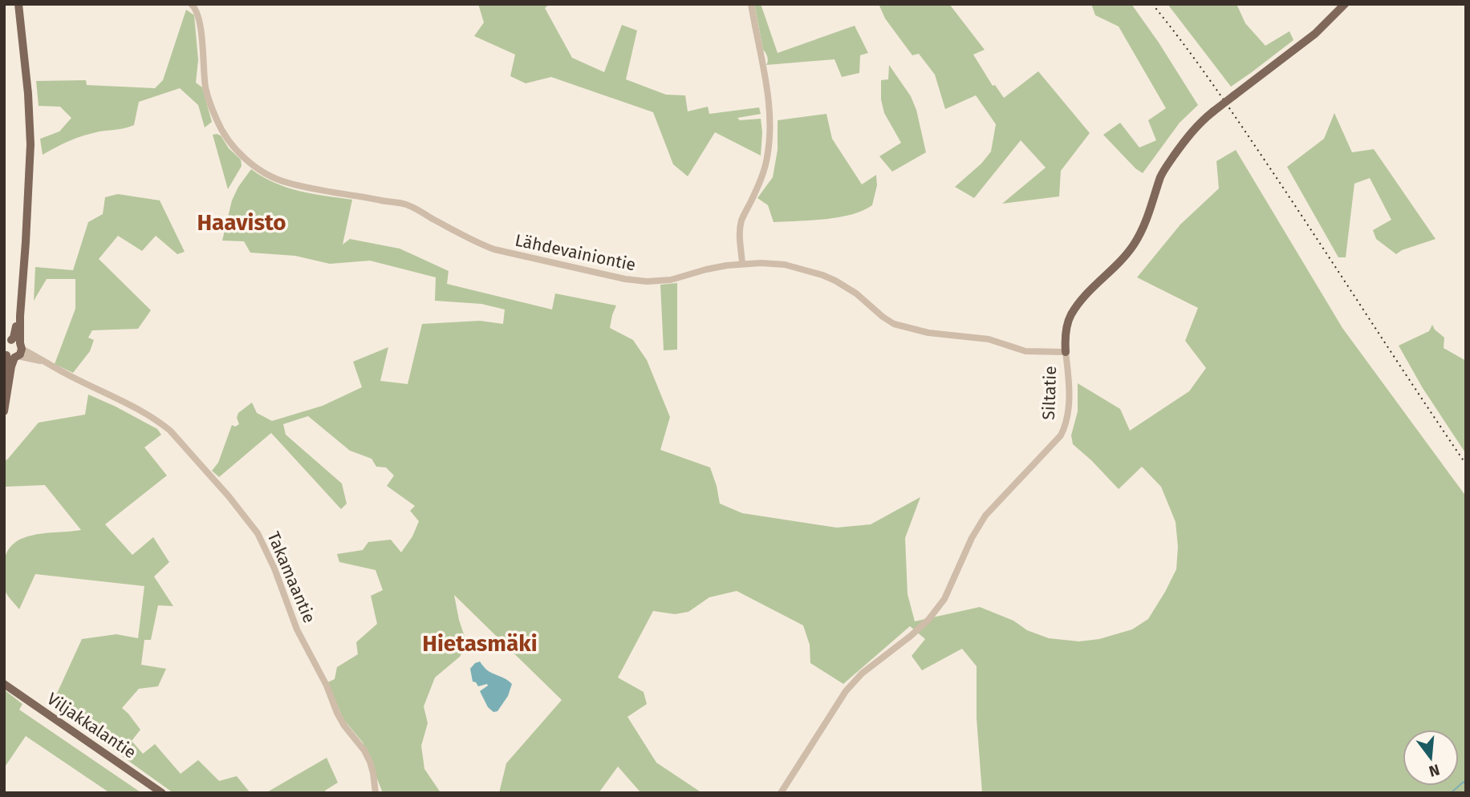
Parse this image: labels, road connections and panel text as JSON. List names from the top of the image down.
{
  "streets": {
    "main road": ["Siltatie", "Viljakkalantie"],
    "street": ["Lähdevainiontie", "Takamaantie"]
  },
  "crossings": [
    ["Lähdevainiontie", "Siltatie"]
  ],
  "districts": ["Haavisto", "Hietasmäki"],
  "north": "bottom"
}
